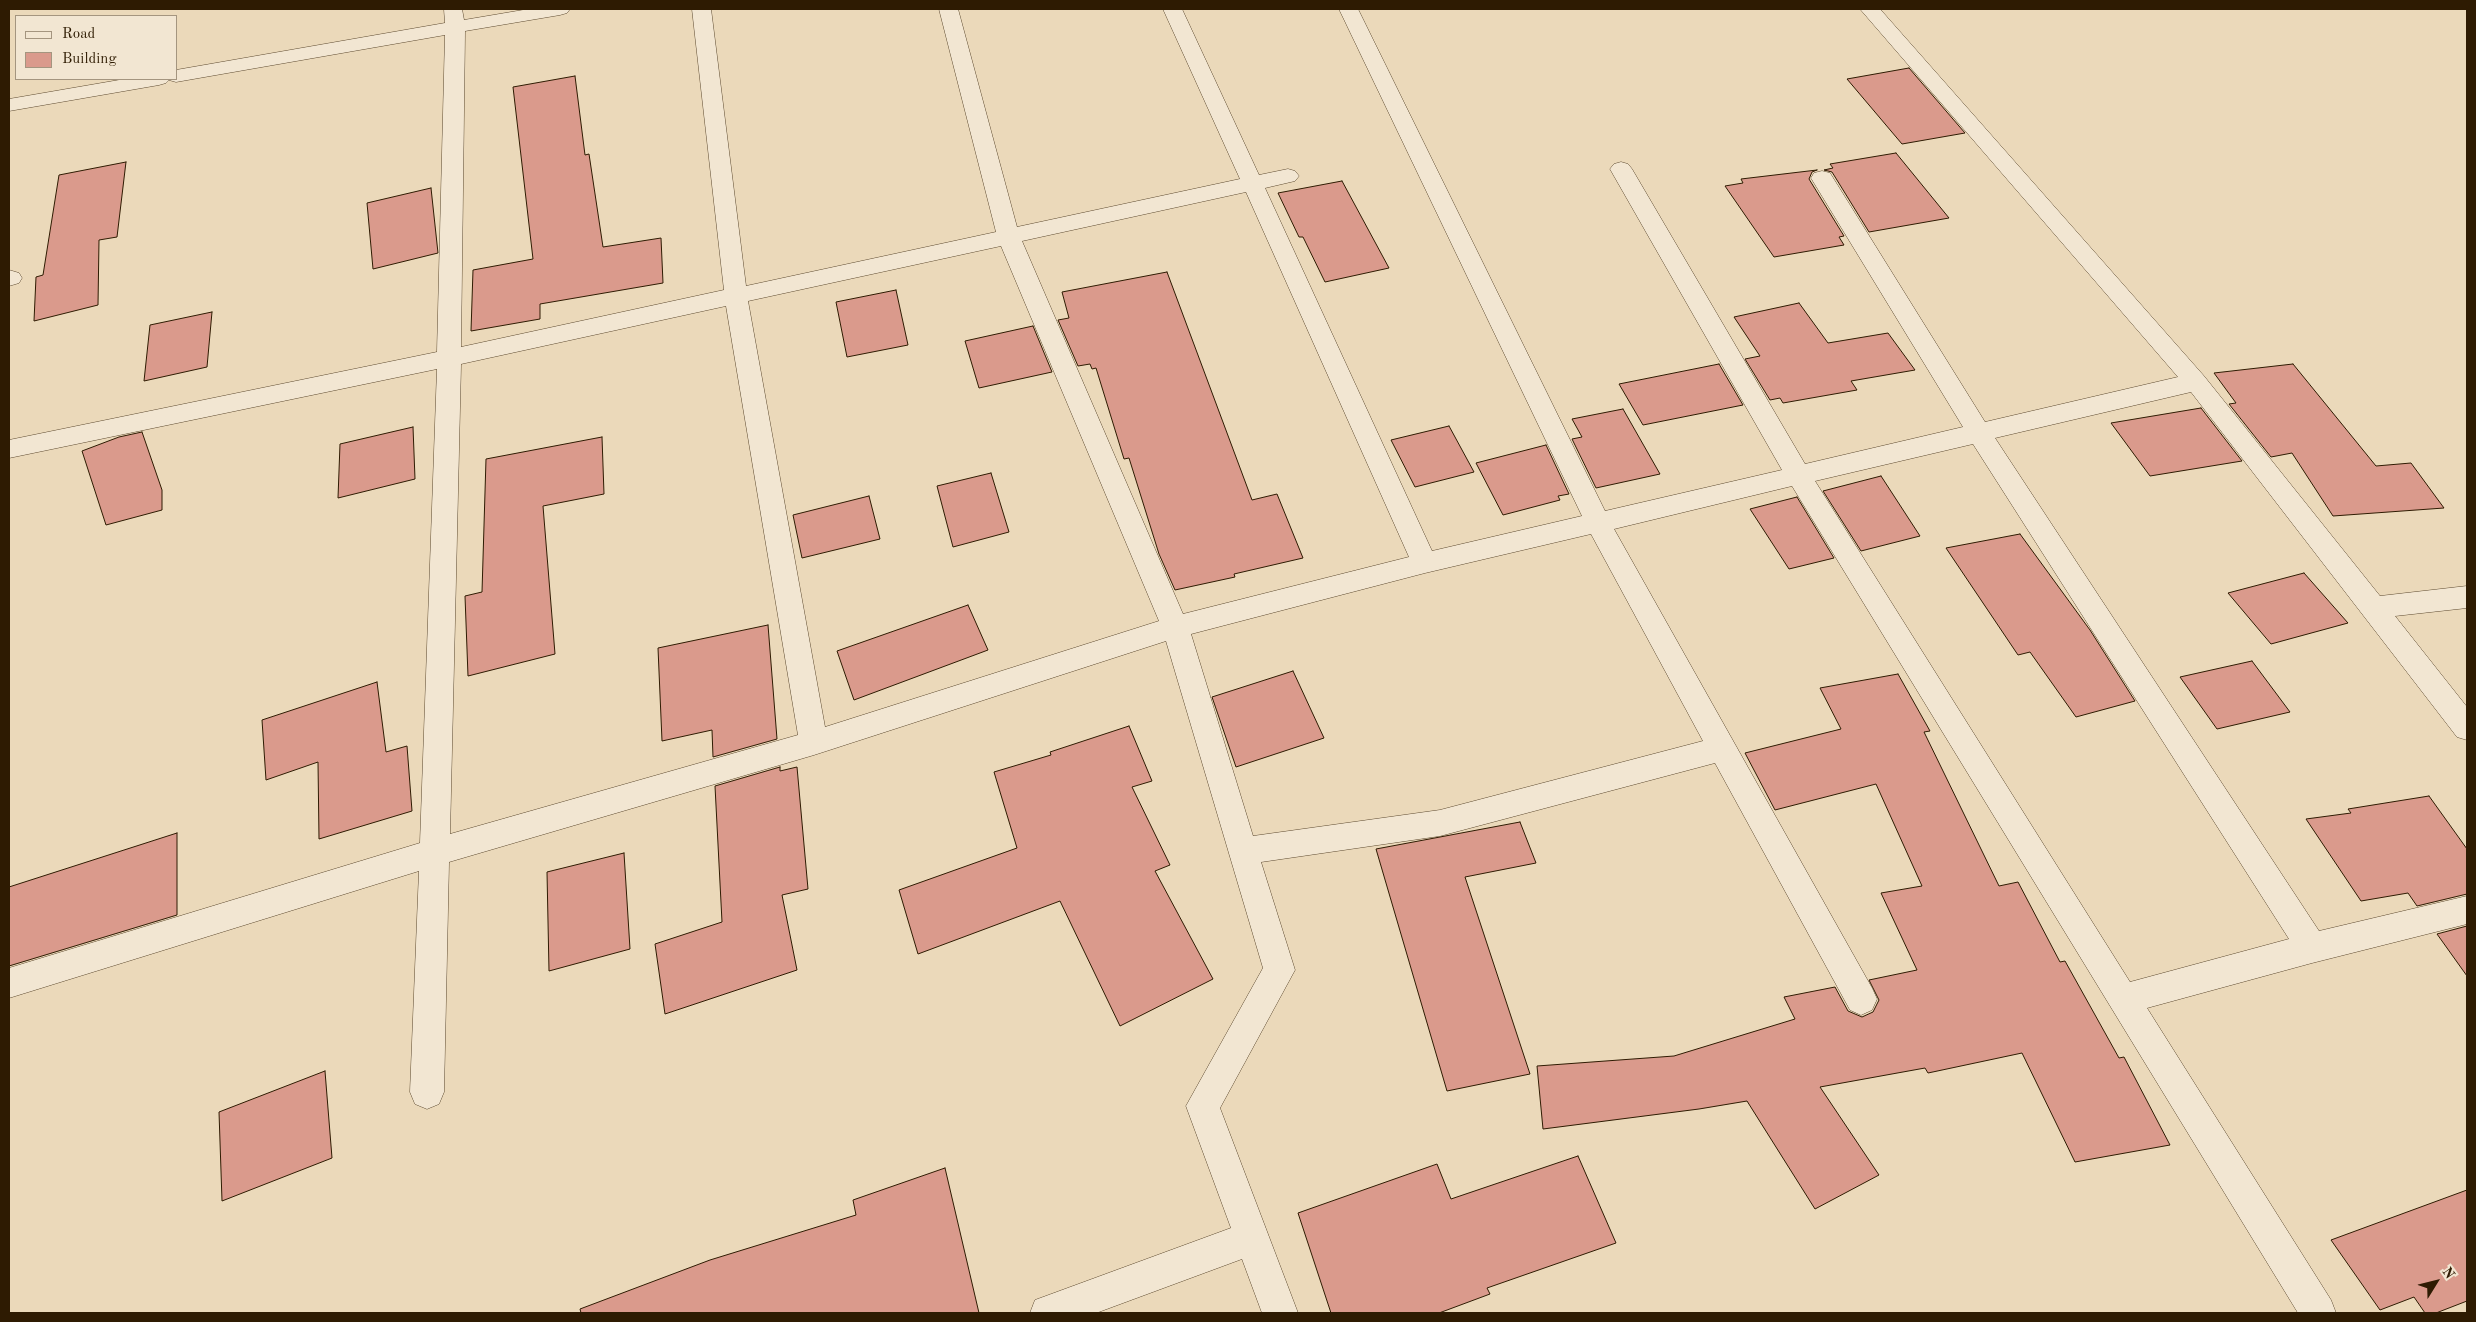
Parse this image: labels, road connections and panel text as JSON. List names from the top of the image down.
{
  "legend": ["Road", "Building"],
  "north": "top right"
}
